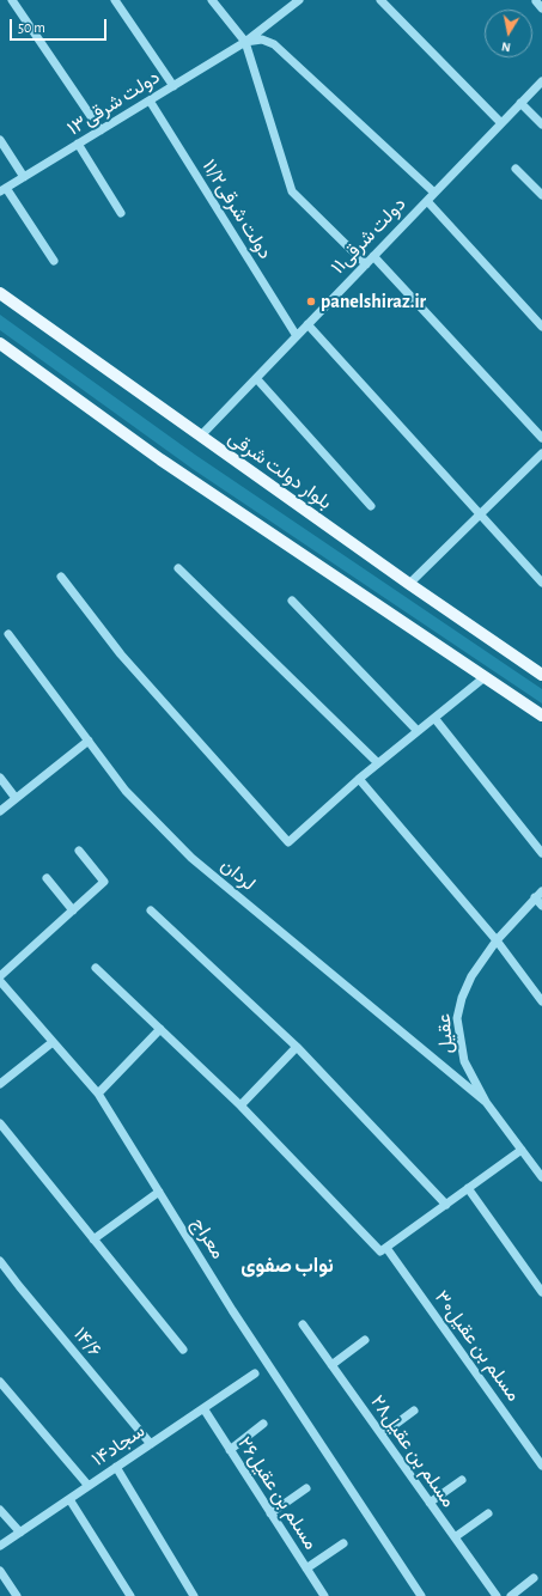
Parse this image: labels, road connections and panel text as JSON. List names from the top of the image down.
{
  "streets": {
    "main road": ["بلوار دولت شرقی"],
    "street": [
      "۱۳دولت شرقی",
      "۱۱/۲دولت شرقی",
      "۱۱دولت شرقی",
      "لردان",
      "عقیل",
      "معراج",
      "۱۴/۶",
      "مسلم بن عقیل۳۰",
      "۱۴سجاد",
      "مسلم بن عقیل۲۸",
      "مسلم بن عقیل۲۶"
    ]
  },
  "crossings": [
    ["۱۳دولت شرقی", "۱۱/۲دولت شرقی"],
    ["۱۱/۲دولت شرقی", "۱۱دولت شرقی"],
    ["۱۱دولت شرقی", "بلوار دولت شرقی"],
    ["لردان", "عقیل"],
    ["۱۴/۶", "۱۴سجاد"],
    ["۱۴سجاد", "مسلم بن عقیل۲۶"]
  ],
  "districts": ["نواب صفوی"],
  "places": ["panelshiraz.ir"],
  "scale_bar": "50 m",
  "north": "bottom"
}
